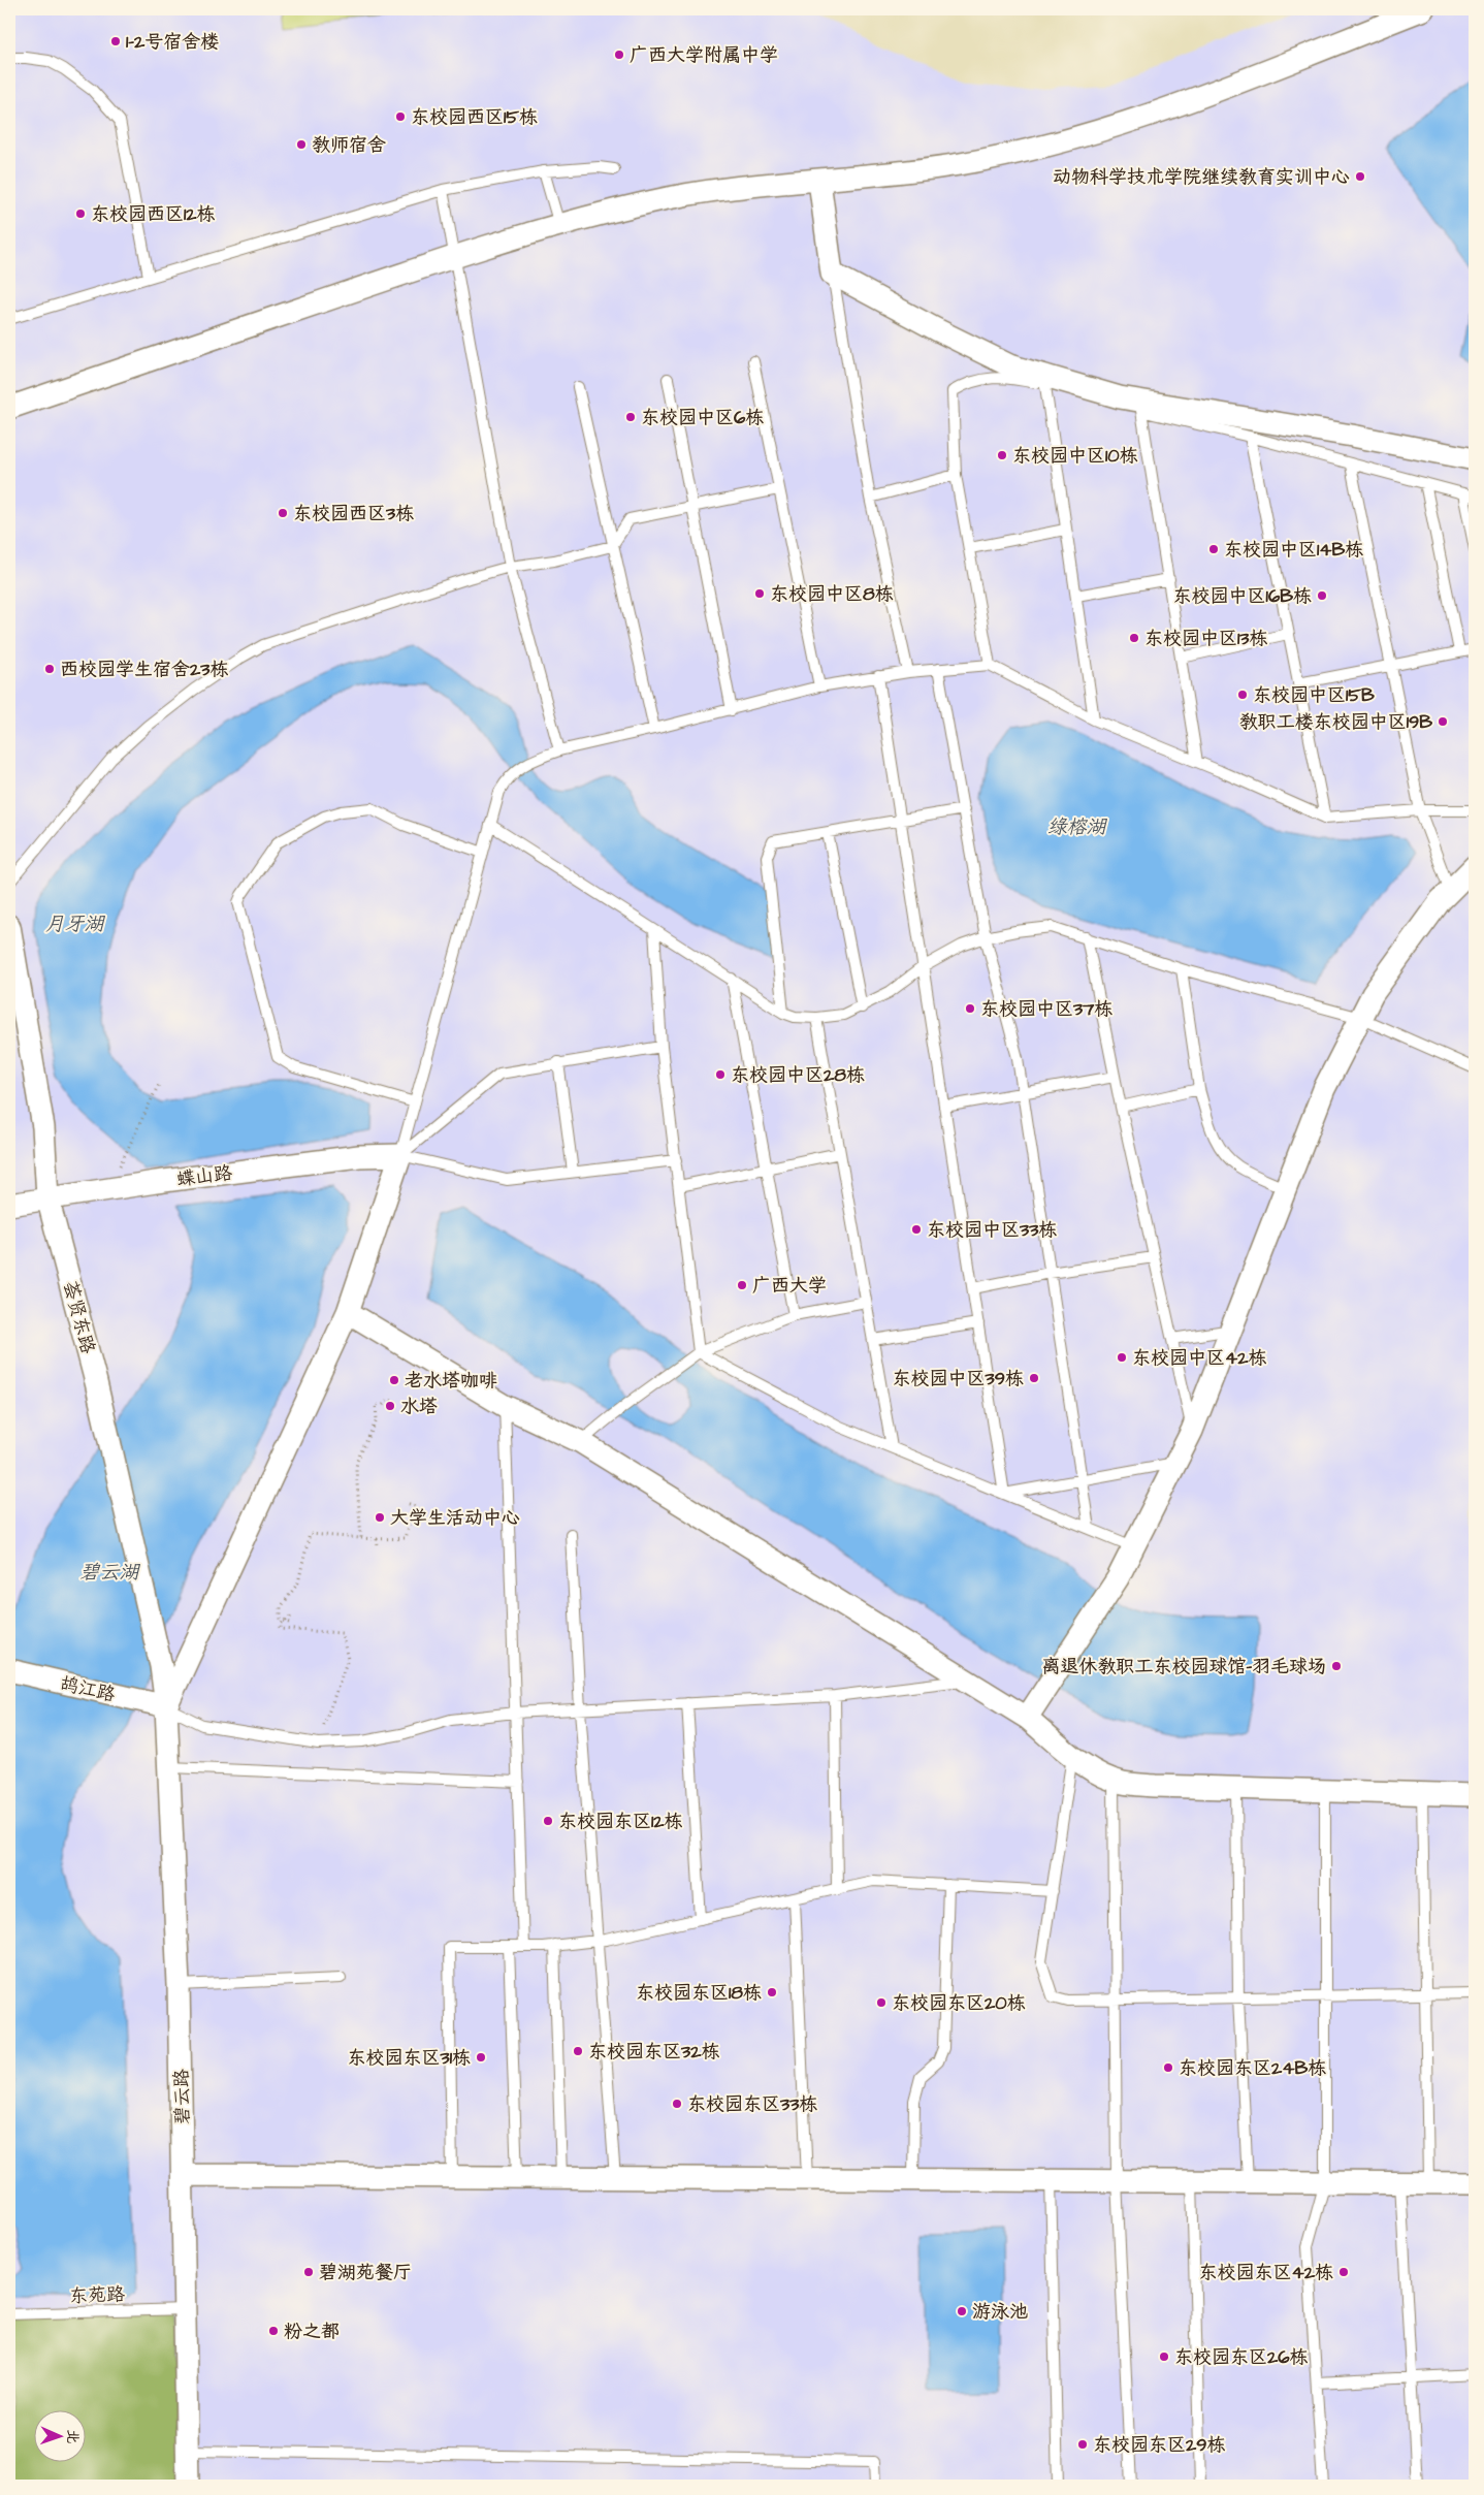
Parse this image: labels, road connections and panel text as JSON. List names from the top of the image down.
{
  "streets": {
    "street": [
      "蝶山路",
      "荟贤东路",
      "鸪江路",
      "碧云路"
    ],
    "lane": ["东苑路"]
  },
  "crossings": [
    ["蝶山路", "荟贤东路"],
    ["荟贤东路", "鸪江路"],
    ["荟贤东路", "碧云路"],
    ["鸪江路", "碧云路"],
    ["碧云路", "东苑路"]
  ],
  "water": ["绿榕湖", "月牙湖", "碧云湖"],
  "places": [
    "1-2号宿舍楼",
    "广西大学附属中学",
    "东校园西区15栋",
    "教师宿舍",
    "动物科学技术学院继续教育实训中心",
    "东校园西区12栋",
    "东校园中区6栋",
    "东校园中区10栋",
    "东校园西区3栋",
    "东校园中区14B栋",
    "东校园中区8栋",
    "东校园中区16B栋",
    "东校园中区13栋",
    "西校园学生宿舍23栋",
    "东校园中区15B",
    "教职工楼东校园中区19B",
    "东校园中区37栋",
    "东校园中区28栋",
    "东校园中区33栋",
    "广西大学",
    "东校园中区42栋",
    "东校园中区39栋",
    "老水塔咖啡",
    "水塔",
    "大学生活动中心",
    "离退休教职工东校园球馆-羽毛球场",
    "东校园东区12栋",
    "东校园东区18栋",
    "东校园东区20栋",
    "东校园东区32栋",
    "东校园东区31栋",
    "东校园东区24B栋",
    "东校园东区33栋",
    "碧湖苑餐厅",
    "东校园东区42栋",
    "游泳池",
    "粉之都",
    "东校园东区26栋",
    "东校园东区29栋"
  ],
  "north": "right"
}
